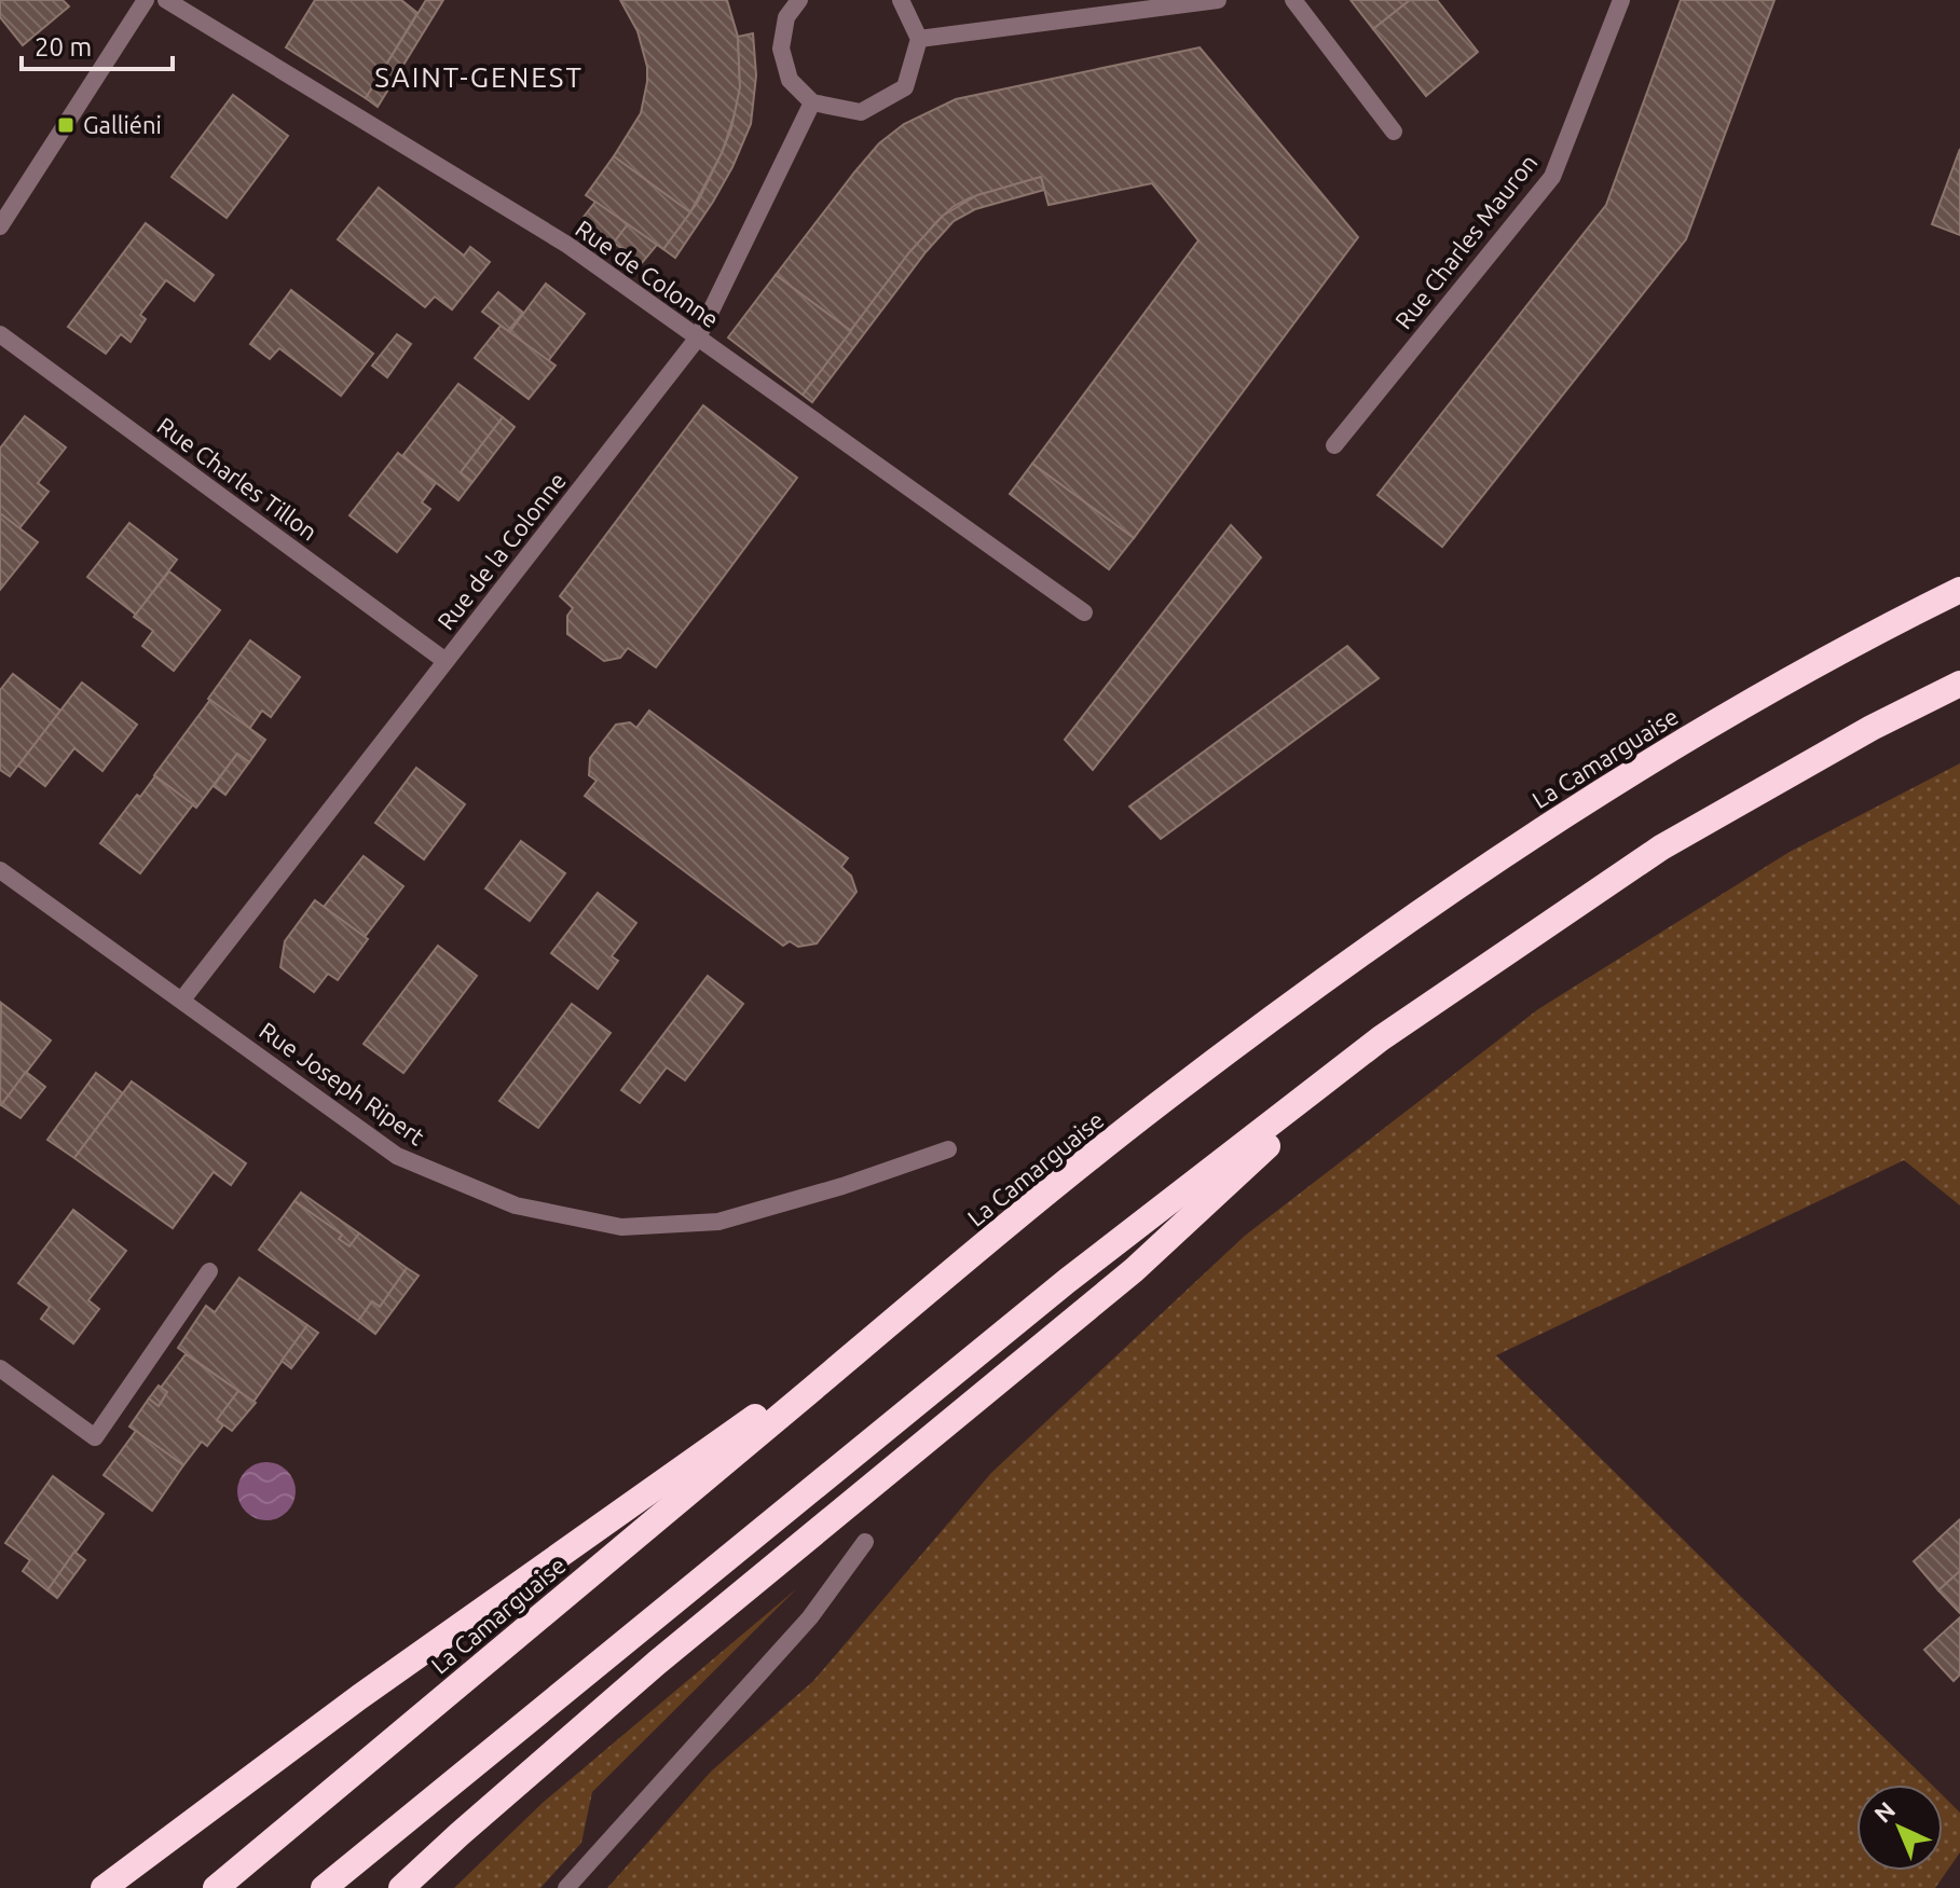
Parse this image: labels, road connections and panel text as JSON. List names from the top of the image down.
{
  "streets": {
    "highway": ["La Camarguaise"],
    "street": [
      "Rue Charles Mauron",
      "Rue de Colonne",
      "Rue Charles Tillon",
      "Rue de la Colonne",
      "Rue Joseph Ripert"
    ]
  },
  "crossings": [
    ["Rue de Colonne", "Rue de la Colonne"],
    ["Rue Charles Tillon", "Rue de la Colonne"],
    ["Rue de la Colonne", "Rue Joseph Ripert"]
  ],
  "districts": ["SAINT-GENEST"],
  "places": {
    "transit": ["Galliéni"]
  },
  "scale_bar": "20 m",
  "north": "top left"
}
